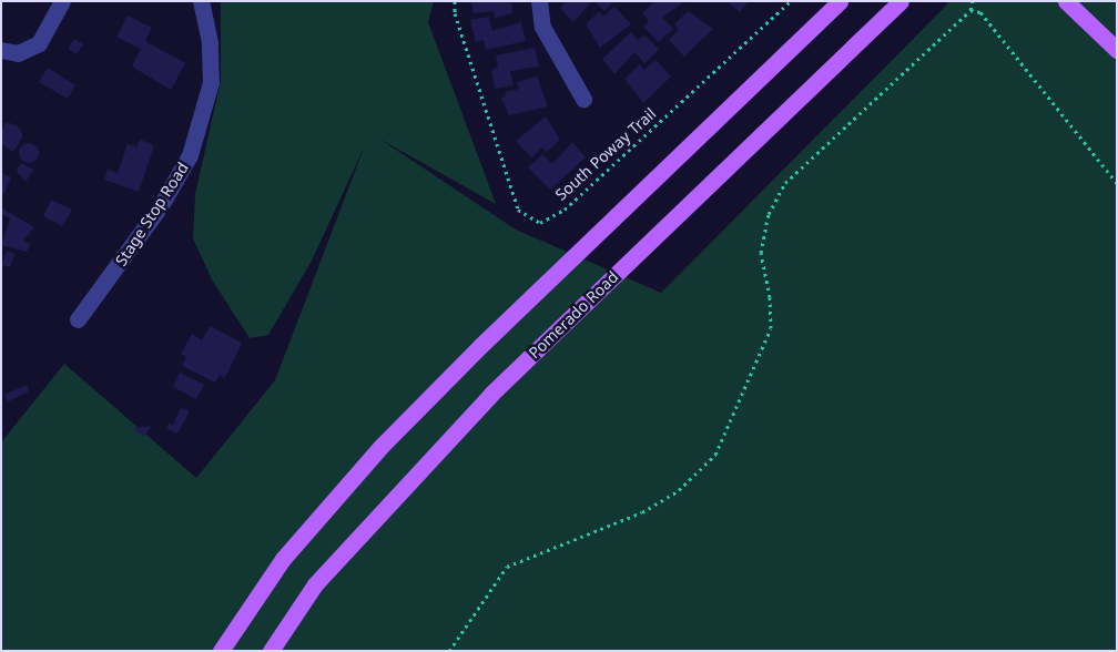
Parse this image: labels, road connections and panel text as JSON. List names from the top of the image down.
{
  "streets": {
    "main road": ["Pomerado Road"],
    "street": ["Stage Stop Road"],
    "path": ["South Poway Trail"]
  }
}
